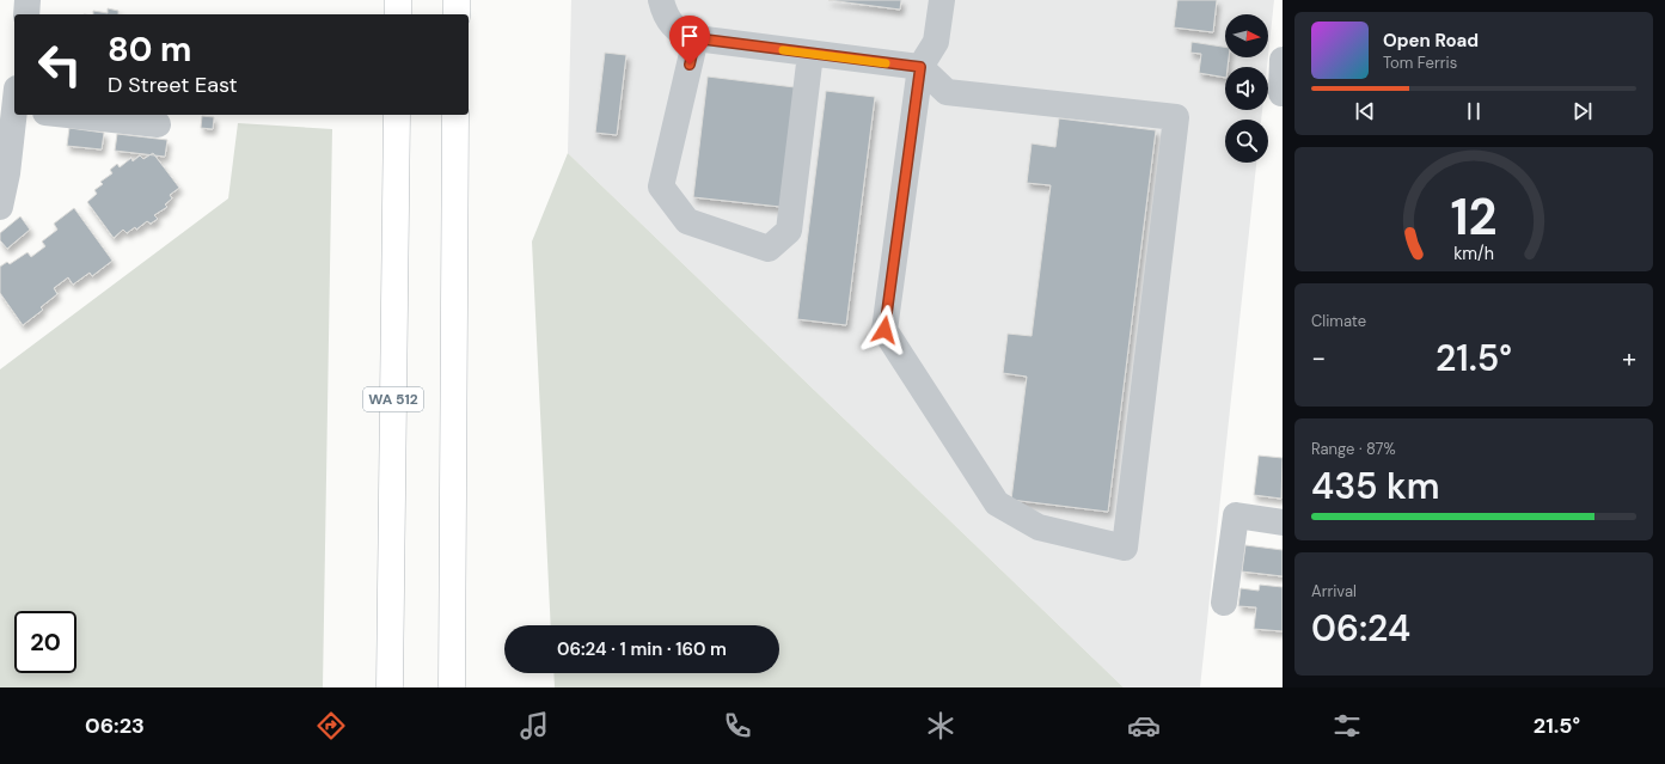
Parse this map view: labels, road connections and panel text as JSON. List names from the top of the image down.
{
  "streets": {
    "highway": ["WA 512"]
  },
  "north": "right",
  "page": {
    "turn": ["80 m", "D Street East"],
    "song": ["Open Road", "Tom Ferris"],
    "tile": [
      "Climate",
      ["Range · 87%", "435 km"],
      ["Arrival", "06:24"]
    ],
    "heat": ["−", "21.5°", "+"],
    "limit": "20",
    "trip": "06:24 · 1 min · 160 m",
    "tabs": ["06:23", "21.5°"],
    "gauge": ["12", "km/h"]
  }
}
